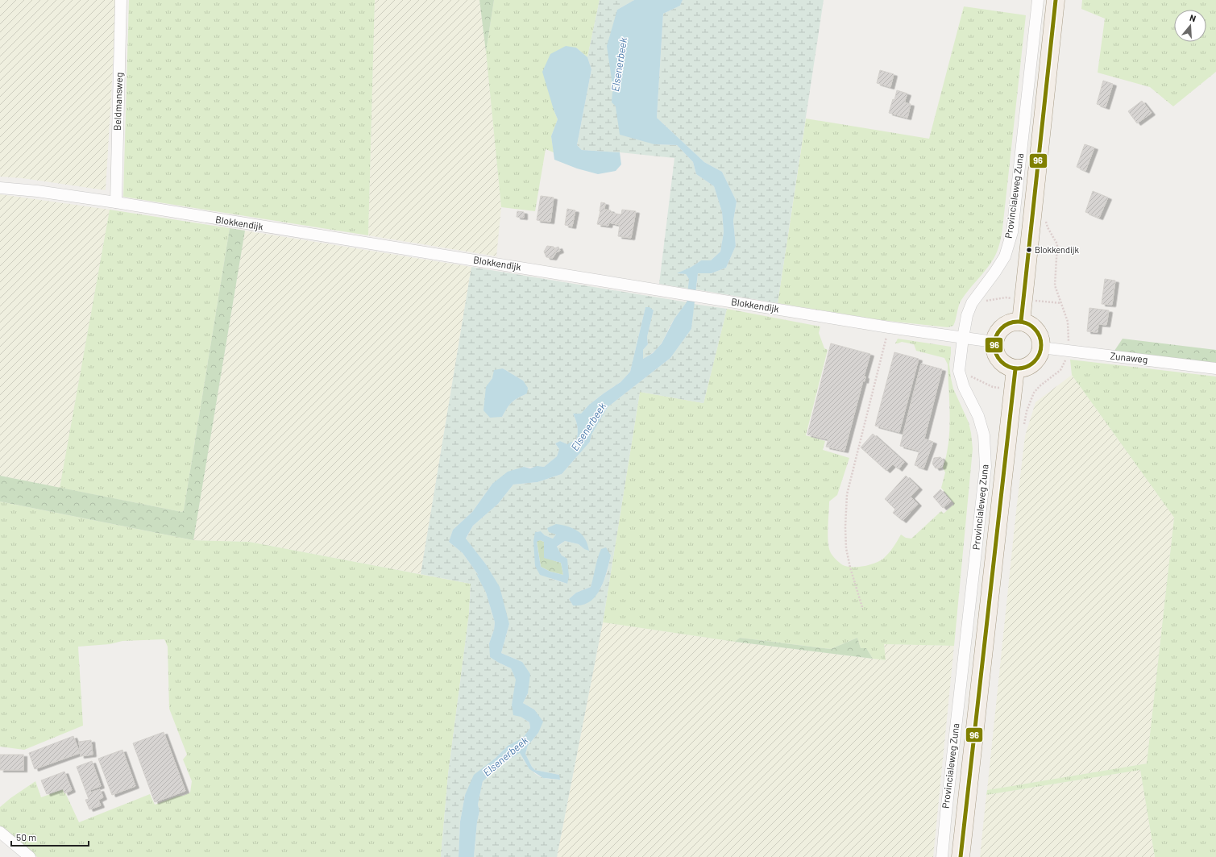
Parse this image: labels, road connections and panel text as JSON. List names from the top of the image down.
{
  "streets": {
    "main road": ["Provincialeweg Zuna"],
    "street": ["Beldmansweg", "Blokkendijk", "Zunaweg"]
  },
  "crossings": [
    ["Beldmansweg", "Blokkendijk"],
    ["Provincialeweg Zuna", "Blokkendijk"],
    ["Provincialeweg Zuna", "Zunaweg"],
    ["Blokkendijk", "Zunaweg"]
  ],
  "water": ["Elsenerbeek"],
  "places": ["Blokkendijk"],
  "lines": ["transit line 96"],
  "scale_bar": "50 m",
  "north": "top"
}
